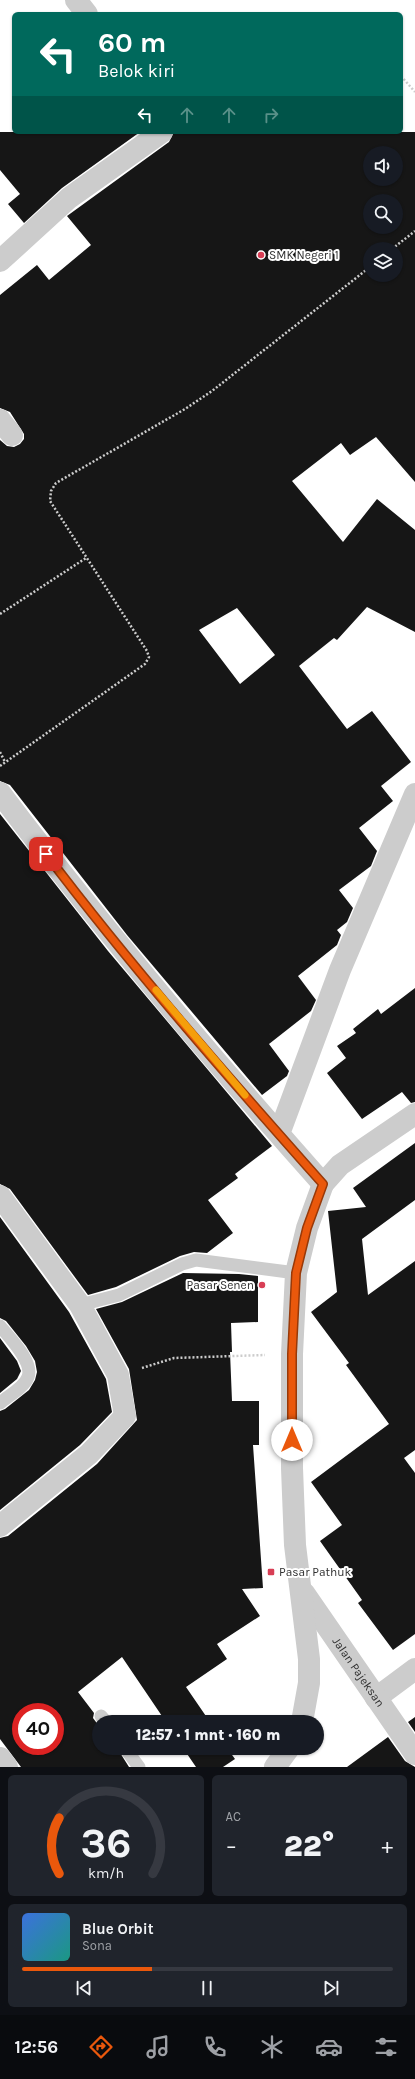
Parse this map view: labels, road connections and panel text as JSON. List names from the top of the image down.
{
  "streets": {
    "street": ["Jalan Pajeksan"]
  },
  "places": {
    "other": ["SMK Negeri 1", "Pasar Senen"],
    "transit": ["Pasar Pathuk"]
  },
  "page": {
    "turn": ["60 m", "Belok kiri"],
    "limit": "40",
    "trip": "12:57 · 1 mnt · 160 m",
    "tile": "AC",
    "heat": ["−", "22°", "+"],
    "song": ["Blue Orbit", "Sona"],
    "tabs": "12:56",
    "gauge": ["36", "km/h"]
  }
}
